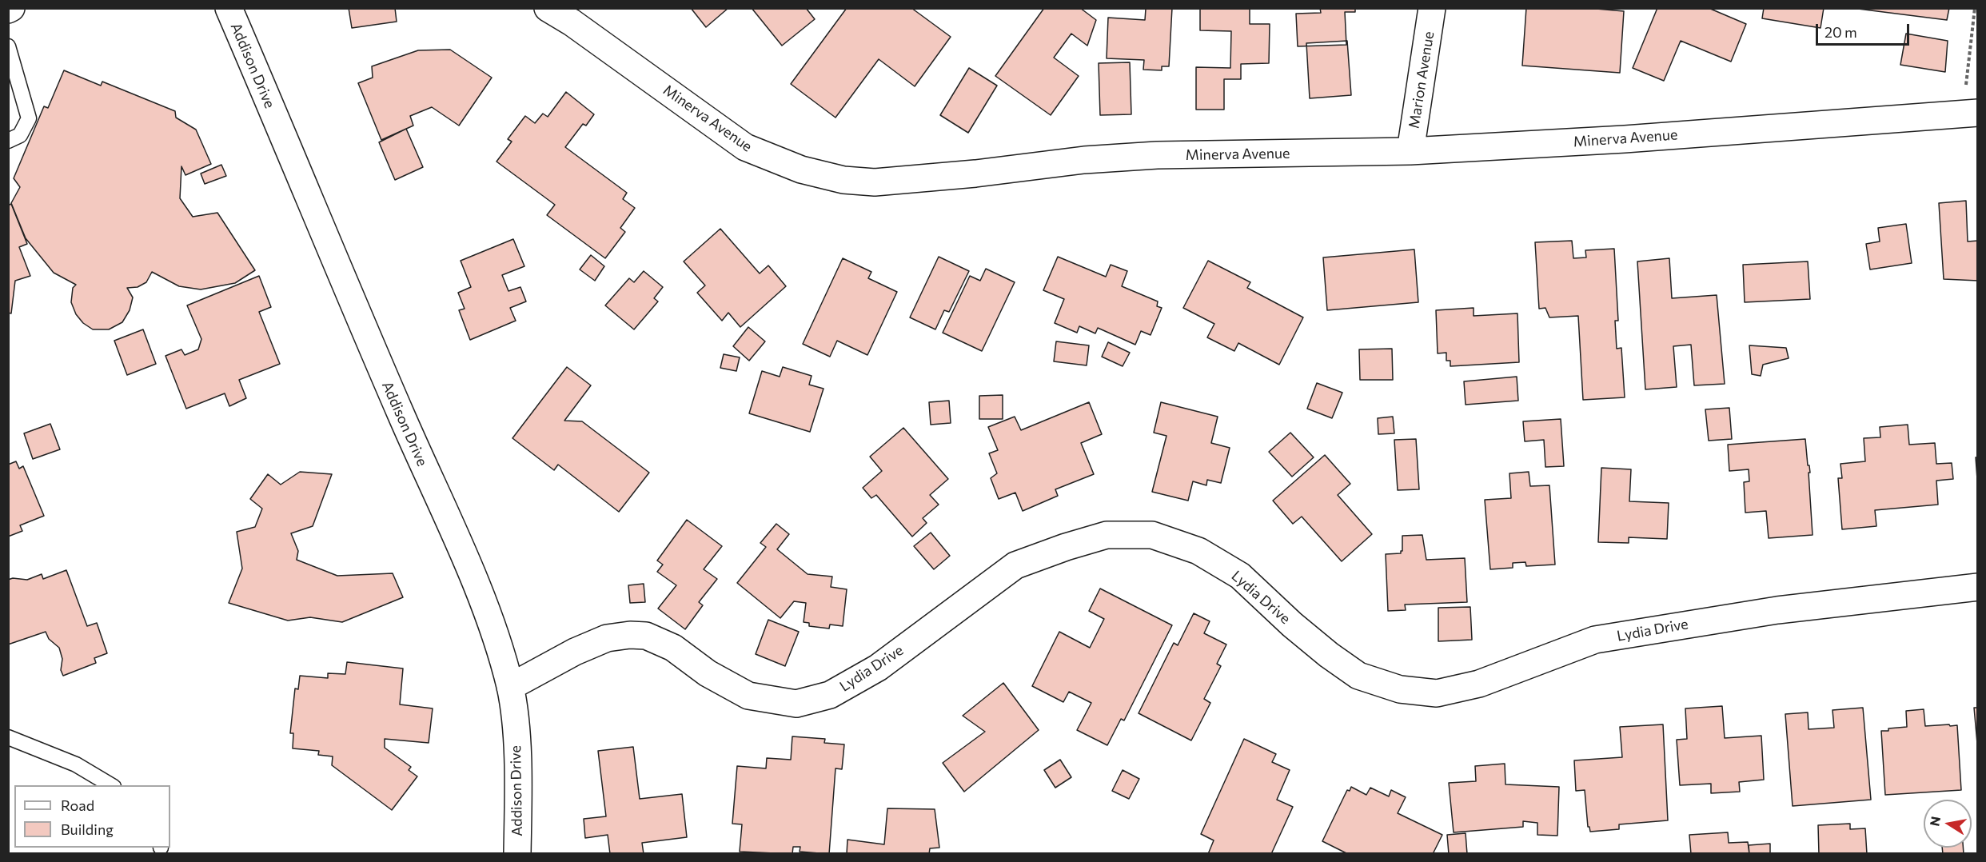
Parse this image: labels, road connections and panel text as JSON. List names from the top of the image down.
{
  "streets": {
    "street": [
      "Addison Drive",
      "Marion Avenue",
      "Minerva Avenue",
      "Lydia Drive"
    ]
  },
  "crossings": [
    ["Addison Drive", "Lydia Drive"],
    ["Marion Avenue", "Minerva Avenue"]
  ],
  "legend": ["Road", "Building"],
  "scale_bar": "20 m",
  "north": "left"
}
